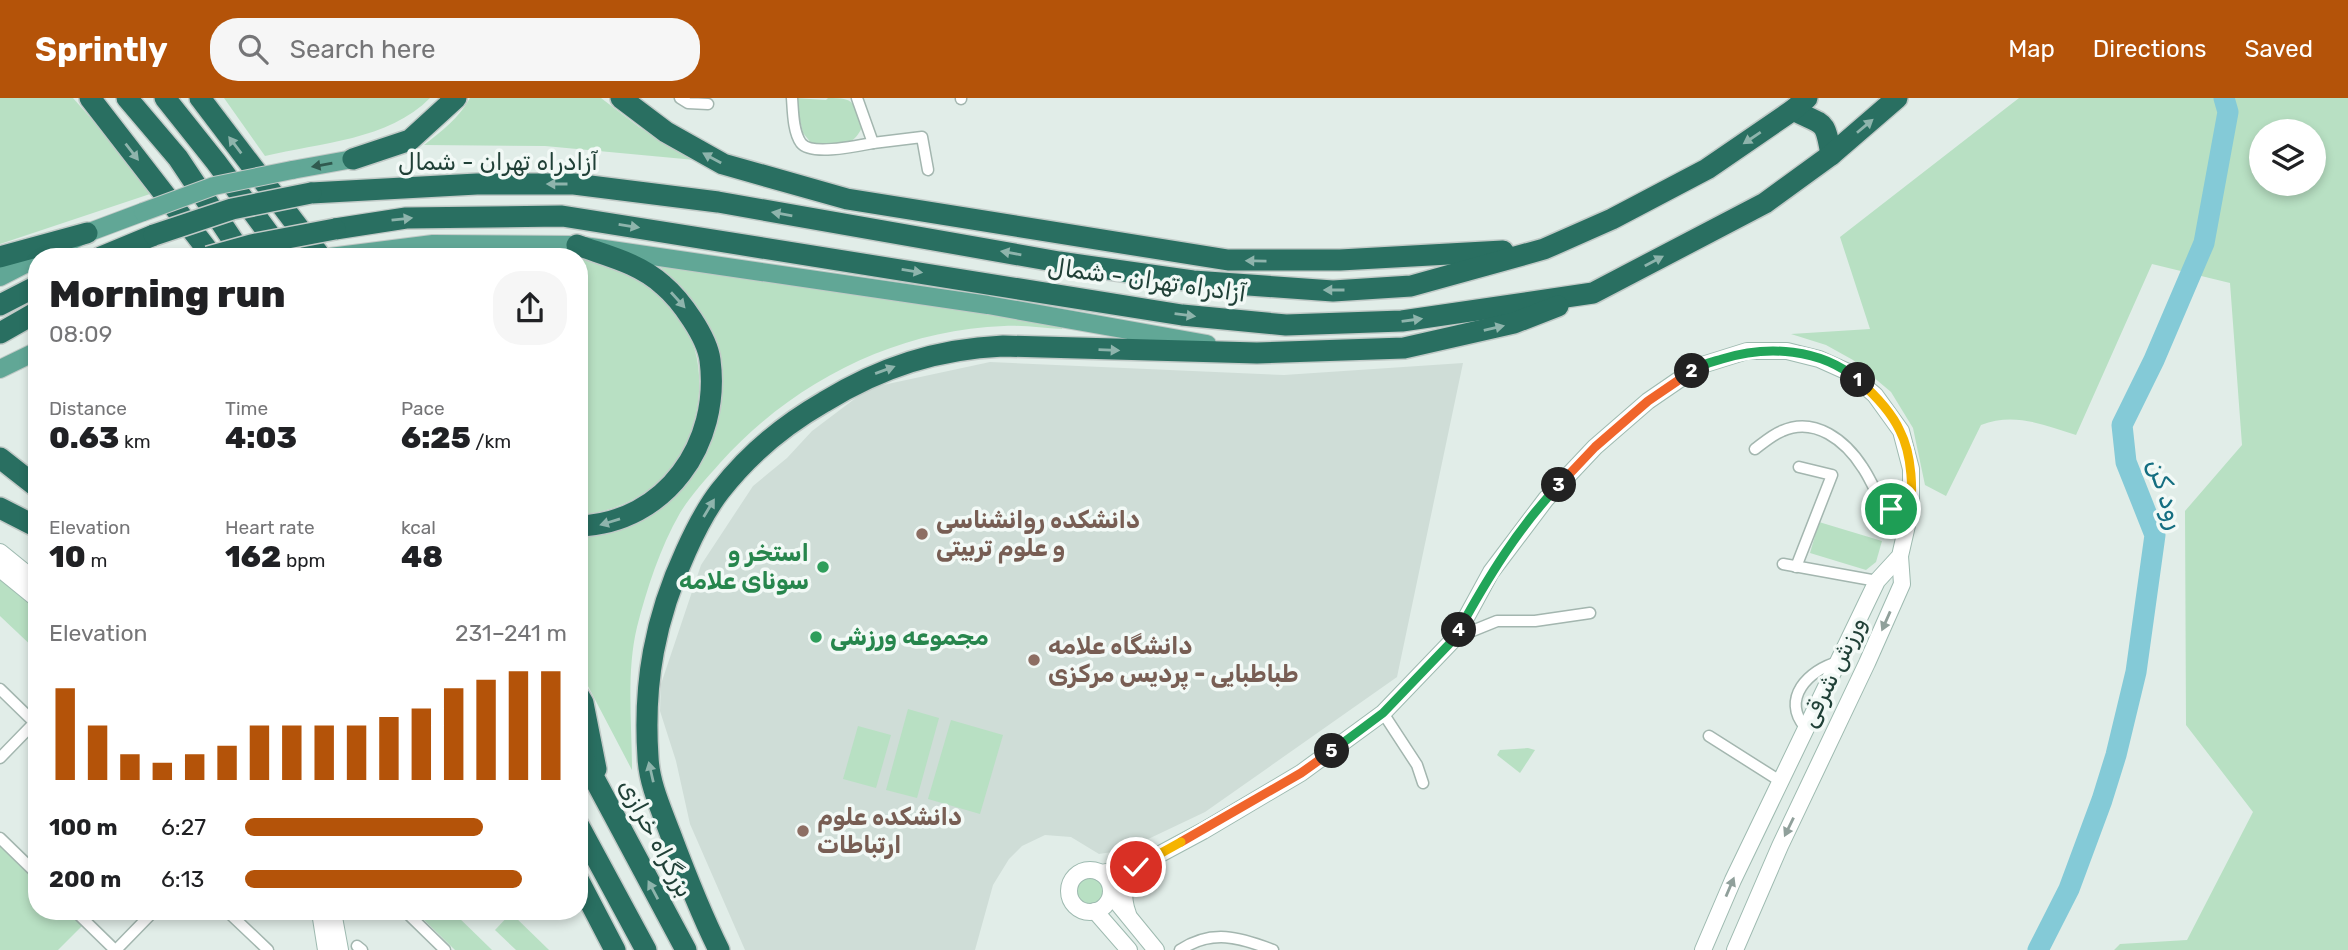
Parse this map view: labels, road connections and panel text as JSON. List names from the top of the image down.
{
  "streets": {
    "highway": ["آزادراه تهران - شمال", "بزرگراه خرازی"],
    "street": ["ورزش شرقی"]
  },
  "water": ["رود کن"],
  "places": [
    "دانشکده روانشناسی و علوم تربیتی",
    "استخر و سونای علامه",
    "مجموعه ورزشی",
    "دانشگاه علامه طباطبایی - پردیس مرکزی",
    "دانشکده علوم ارتباطات"
  ],
  "page": {
    "header": "Sprintly",
    "search": "Search here",
    "nav": ["Map", "Directions", "Saved"],
    "heading": ["Morning run", "08:09"],
    "pins": [
      "2",
      "1",
      "3",
      "4",
      "5"
    ],
    "stats": [
      ["Distance", "0.63 km"],
      ["Time", "4:03"],
      ["Pace", "6:25 /km"],
      ["Elevation", "10 m"],
      ["Heart rate", "162 bpm"],
      ["kcal", "48"]
    ],
    "chart": ["Elevation", "231–241 m"],
    "list": [
      {
        "name": "100 m",
        "note": "6:27"
      },
      {
        "name": "200 m",
        "note": "6:13"
      }
    ]
  }
}
